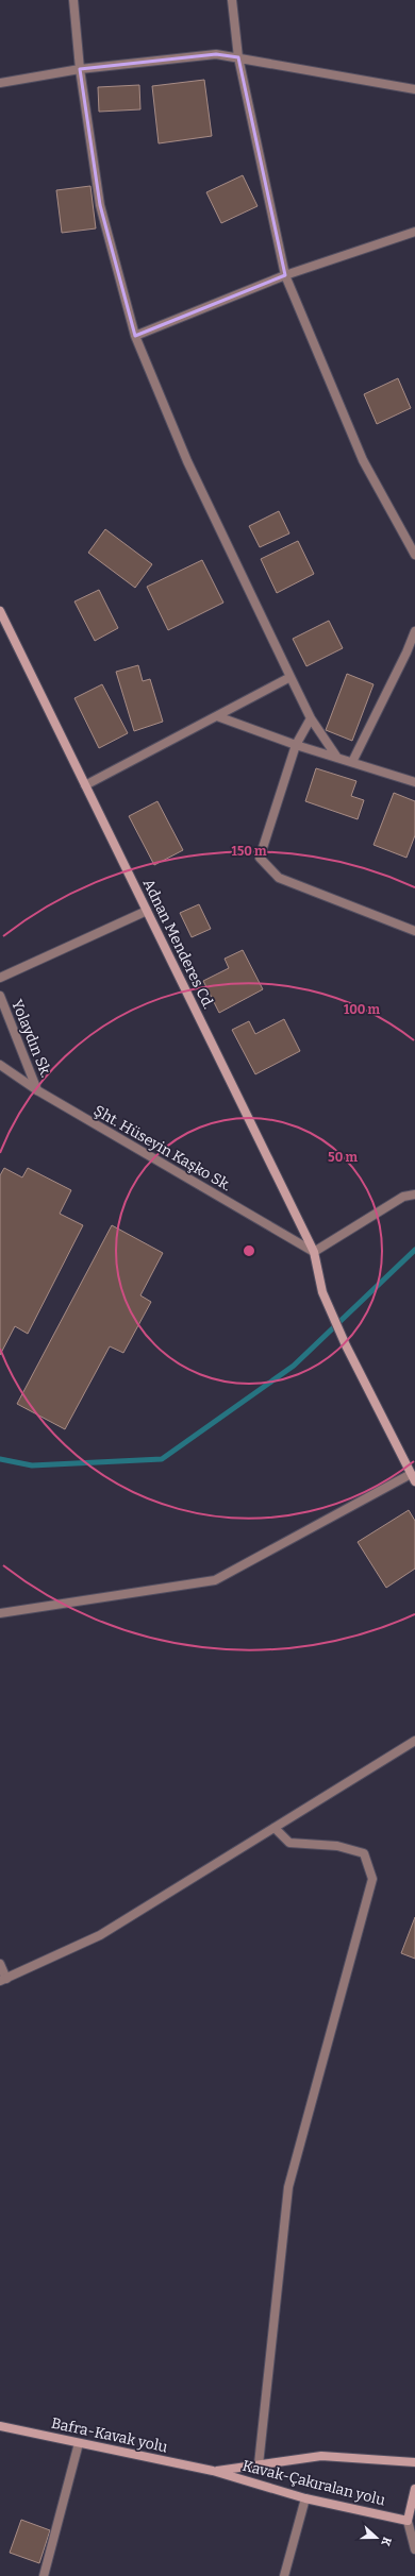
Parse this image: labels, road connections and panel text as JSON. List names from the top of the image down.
{
  "streets": {
    "main road": ["Adnan Menderes Cd.", "Bafra-Kavak yolu", "Kavak-Çakıralan yolu"],
    "street": ["Yolaydın Sk.", "Şht. Hüseyin Kaşko Sk."]
  },
  "crossings": [
    ["Adnan Menderes Cd.", "Şht. Hüseyin Kaşko Sk."],
    ["Yolaydın Sk.", "Şht. Hüseyin Kaşko Sk."],
    ["Bafra-Kavak yolu", "Kavak-Çakıralan yolu"]
  ],
  "north": "right",
  "rings": ["150 m", "100 m", "50 m"]
}
